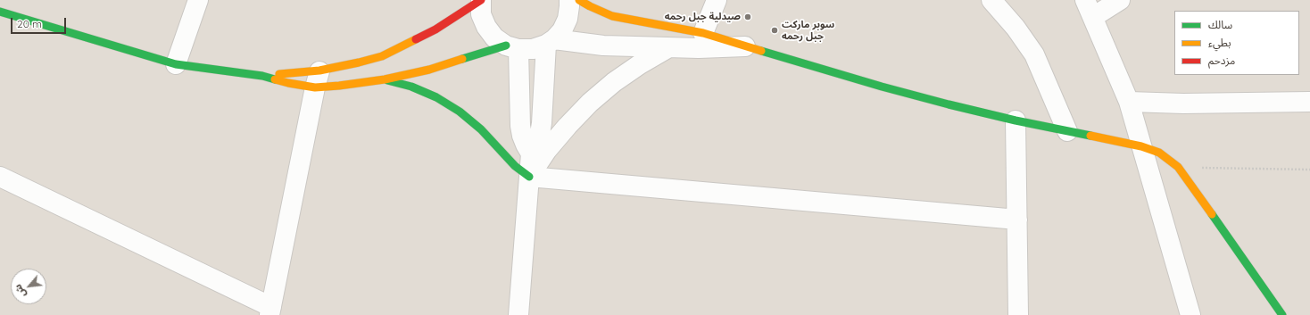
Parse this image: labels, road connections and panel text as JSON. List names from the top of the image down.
{
  "places": ["صيدلية جبل رحمه", "سوبر ماركت جبل رحمه"],
  "legend": ["سالك", "بطيء", "مزدحم"],
  "scale_bar": "20 m",
  "north": "bottom left"
}
